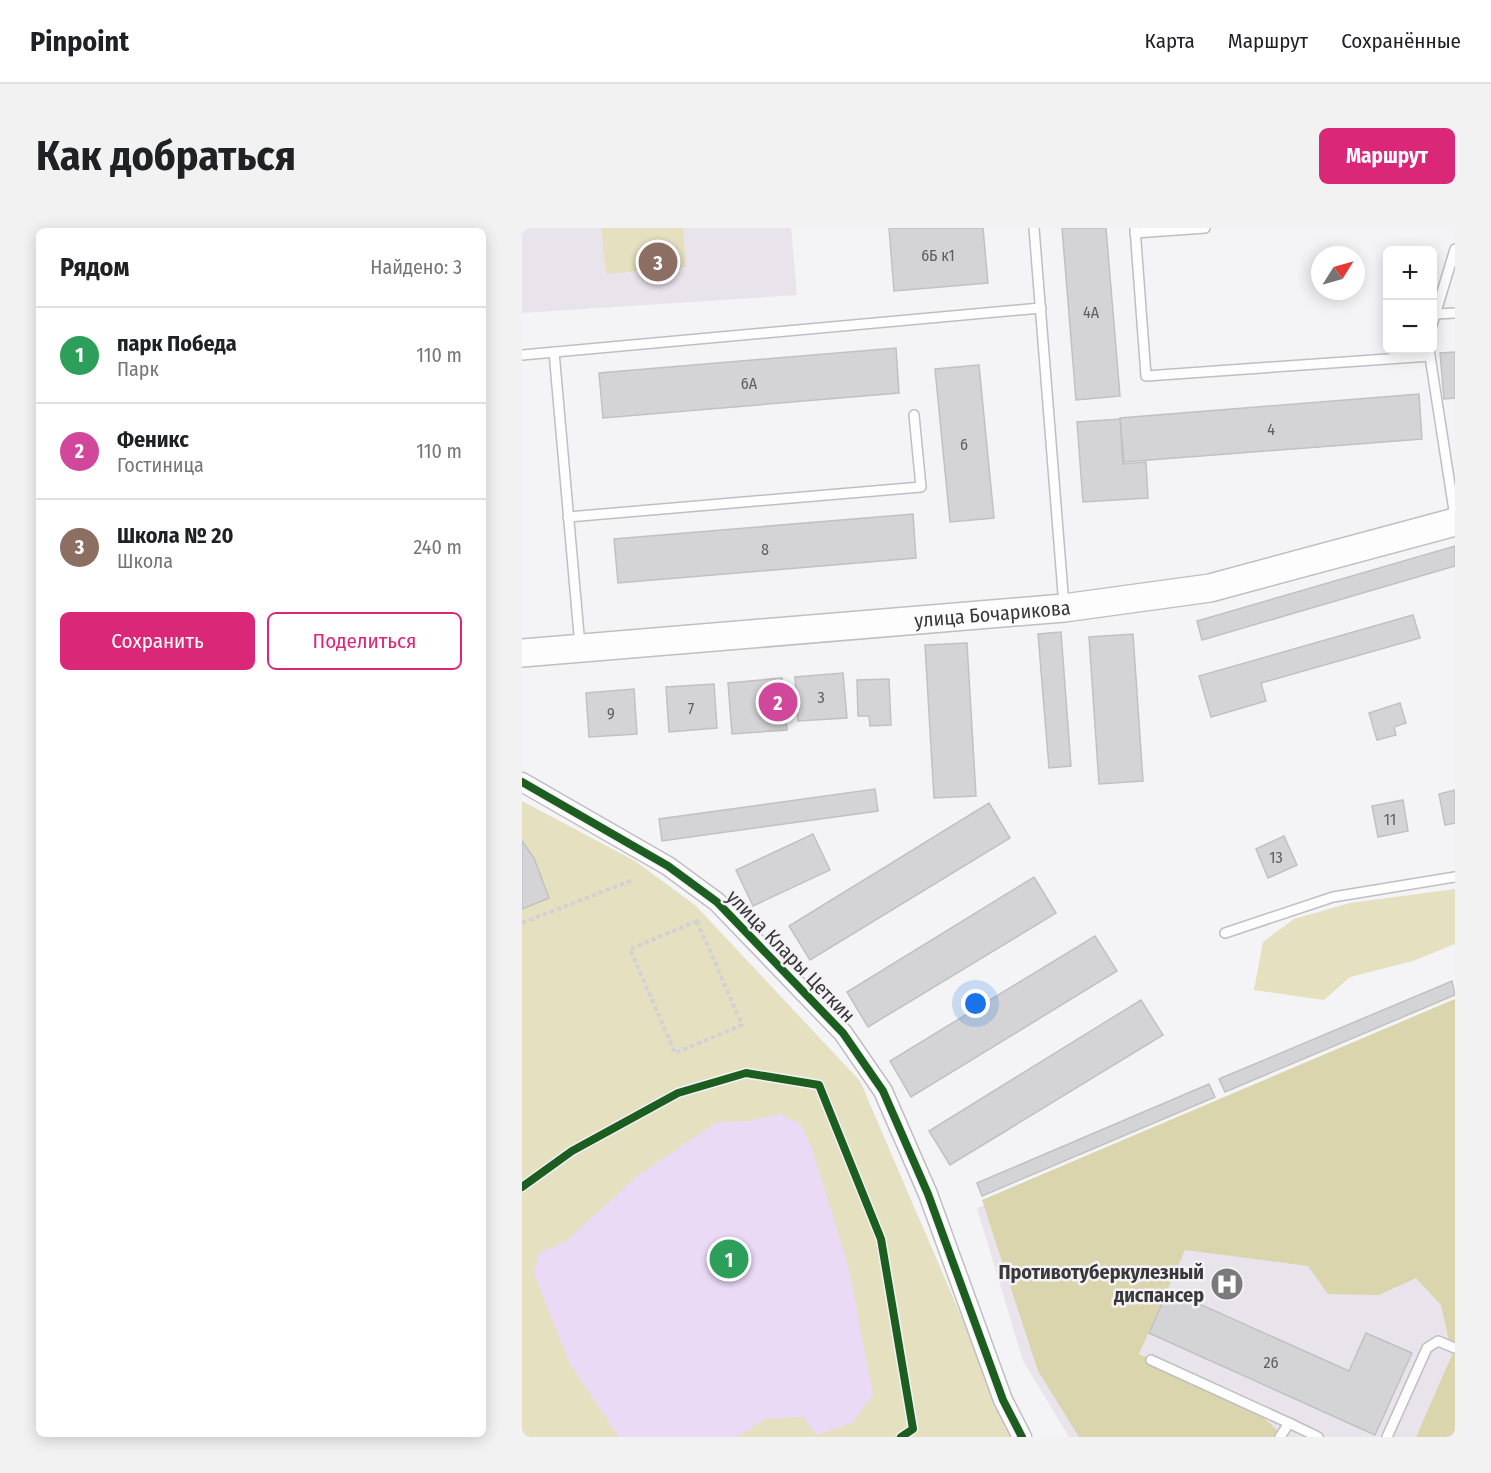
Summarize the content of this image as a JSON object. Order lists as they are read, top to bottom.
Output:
{
  "streets": {
    "main road": ["улица Бочарикова"],
    "street": ["улица Клары Цеткин"]
  },
  "places": {
    "hospital": ["Противотуберкулезный диспансер"]
  },
  "house_numbers": [
    "6Б к1",
    "4А",
    "6А",
    "4",
    "6",
    "8",
    "3",
    "7",
    "9",
    "11",
    "13",
    "26"
  ],
  "north": "top right",
  "page": {
    "header": "Pinpoint",
    "nav": ["Карта", "Маршрут", "Сохранённые"],
    "buttons": [
      "Маршрут",
      ["Сохранить", "Поделиться"]
    ],
    "title": "Как добраться",
    "heading": ["Рядом", "Найдено: 3"],
    "pins": ["3", "2", "1"],
    "map_buttons": ["+", "−"],
    "list": [
      {
        "mark": "1",
        "name": "парк Победa",
        "note": "Парк",
        "value": "110 m"
      },
      {
        "mark": "2",
        "name": "Феникс",
        "note": "Гостиница",
        "value": "110 m"
      },
      {
        "mark": "3",
        "name": "Школа № 20",
        "note": "Школа",
        "value": "240 m"
      }
    ]
  }
}
